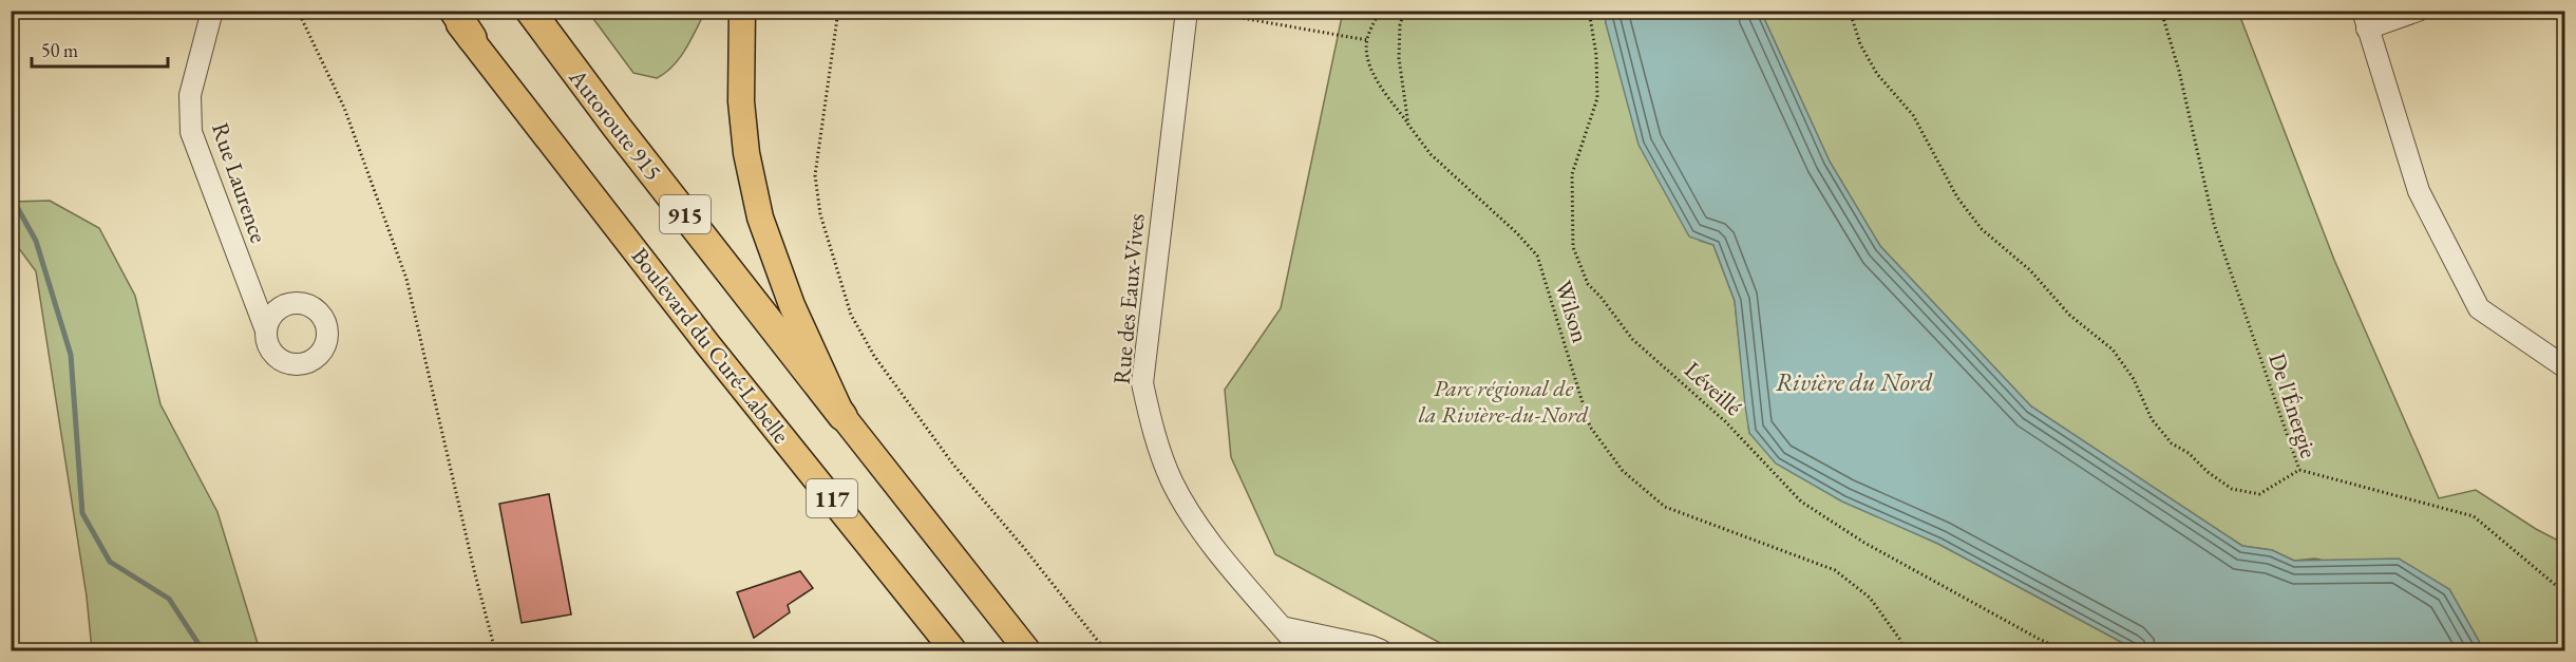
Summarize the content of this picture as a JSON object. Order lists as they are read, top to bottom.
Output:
{
  "streets": {
    "highway": ["Autoroute 915", "915"],
    "main road": ["Boulevard du Curé-Labelle", "117"],
    "street": ["Rue Laurence", "Rue des Eaux-Vives"],
    "path": ["Wilson", "Léveillé", "De l'Énergie"]
  },
  "crossings": [
    ["Autoroute 915", "117"]
  ],
  "water": ["Rivière du Nord"],
  "parks": ["Parc régional de la Rivière-du-Nord"],
  "scale_bar": "50 m"
}
